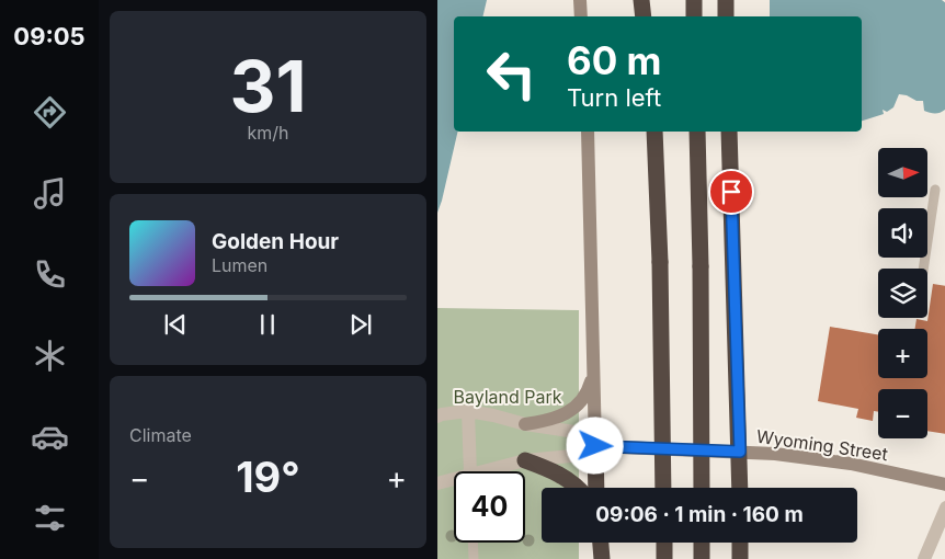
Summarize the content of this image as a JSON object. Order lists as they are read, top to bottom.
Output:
{
  "streets": {
    "main road": ["Wyoming Street"]
  },
  "parks": ["Bayland Park"],
  "north": "right",
  "page": {
    "tabs": "09:05",
    "tile": [
      ["31", "km/h"],
      "Climate"
    ],
    "turn": ["60 m", "Turn left"],
    "map_buttons": ["+", "−"],
    "song": ["Golden Hour", "Lumen"],
    "heat": ["−", "19°", "+"],
    "limit": "40",
    "trip": "09:06 · 1 min · 160 m"
  }
}
